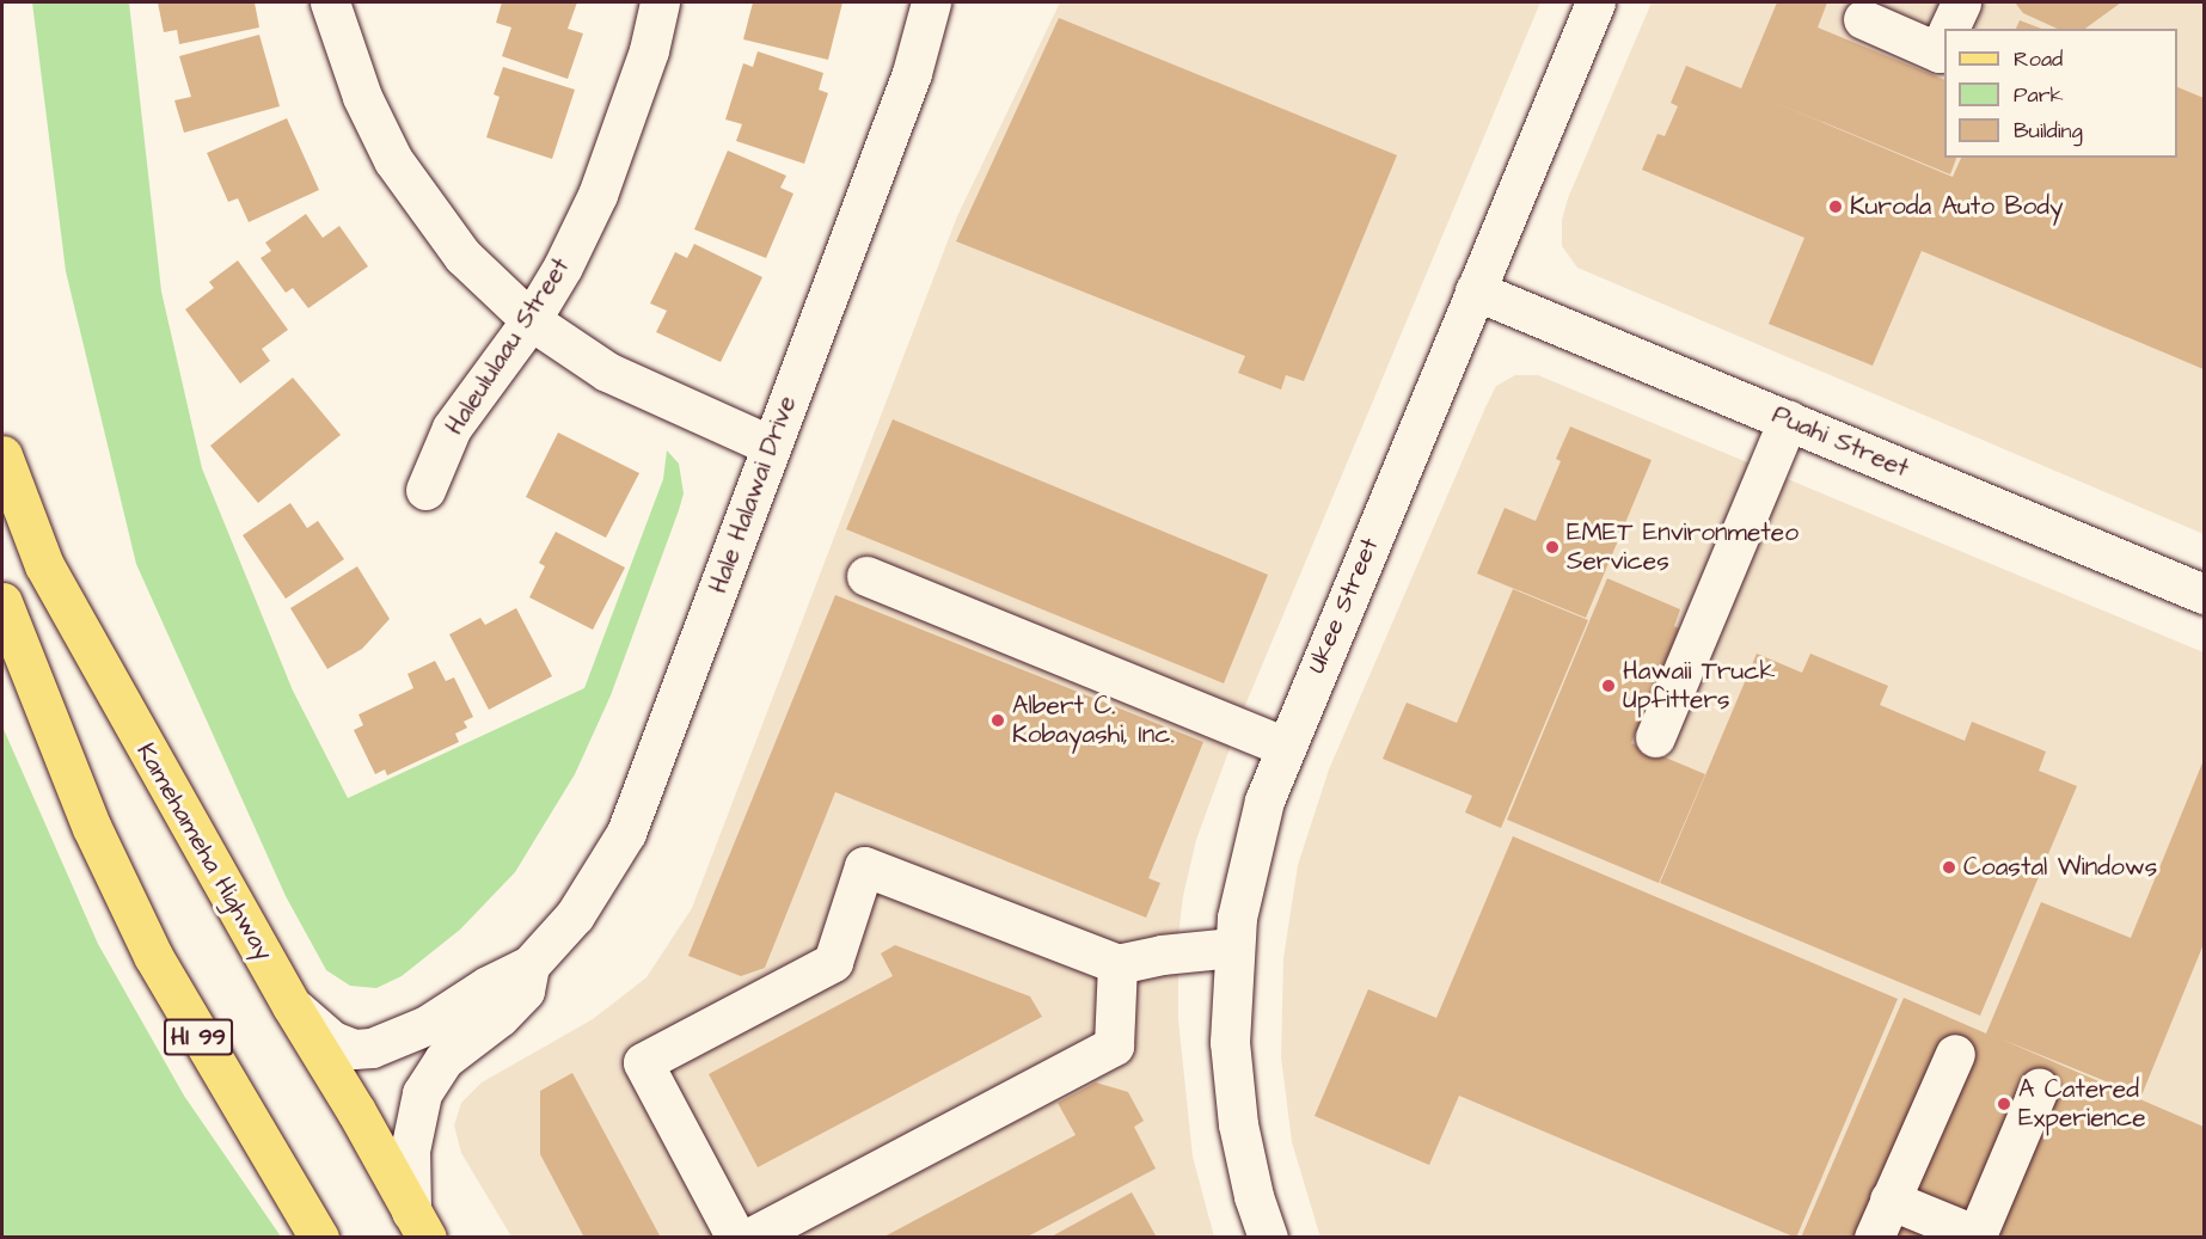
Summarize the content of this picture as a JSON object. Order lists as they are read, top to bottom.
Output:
{
  "streets": {
    "main road": ["Kamehameha Highway", "HI 99"],
    "street": [
      "Haleululaau Street",
      "Puahi Street",
      "Hale Halawai Drive",
      "Ukee Street"
    ]
  },
  "crossings": [
    ["Puahi Street", "Ukee Street"],
    ["Hale Halawai Drive", "Kamehameha Highway"]
  ],
  "places": [
    "Kuroda Auto Body",
    "EMET Environmeteo Services",
    "Hawaii Truck Upfitters",
    "Albert C. Kobayashi, Inc.",
    "Coastal Windows",
    "A Catered Experience"
  ],
  "legend": ["Road", "Park", "Building"]
}
